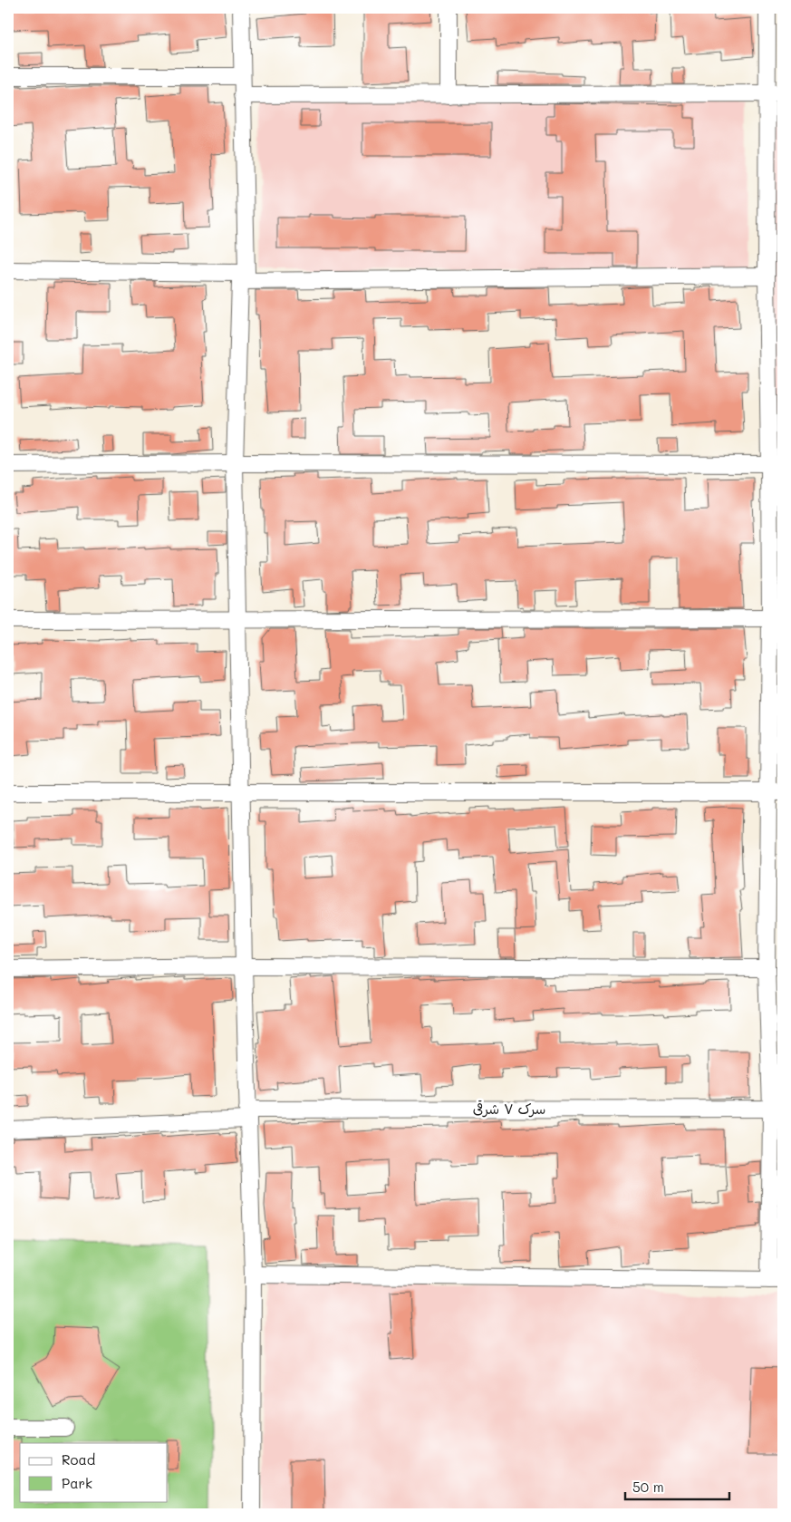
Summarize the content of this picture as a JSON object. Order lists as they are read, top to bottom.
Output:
{
  "streets": {
    "street": ["سرک ۷ شرقی"]
  },
  "legend": ["Road", "Park"],
  "scale_bar": "50 m"
}
